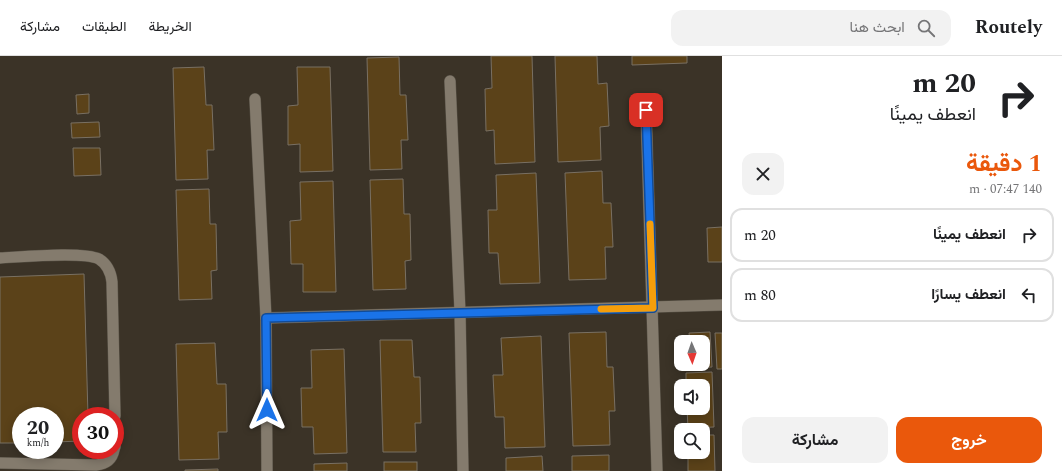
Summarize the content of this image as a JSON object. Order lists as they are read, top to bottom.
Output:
{
  "north": "bottom",
  "page": {
    "header": "Routely",
    "search": "ابحث هنا",
    "nav": ["الخريطة", "الطبقات", "مشاركة"],
    "turn": ["20 m", "انعطف يمينًا"],
    "heading": ["1 دقيقة", "140 m · 07:47"],
    "list": [
      {
        "name": "انعطف يمينًا",
        "value": "20 m"
      },
      {
        "name": "انعطف يسارًا",
        "value": "80 m"
      }
    ],
    "speed": "20 km/h",
    "limit": "30",
    "buttons": ["خروج", "مشاركة"]
  }
}
